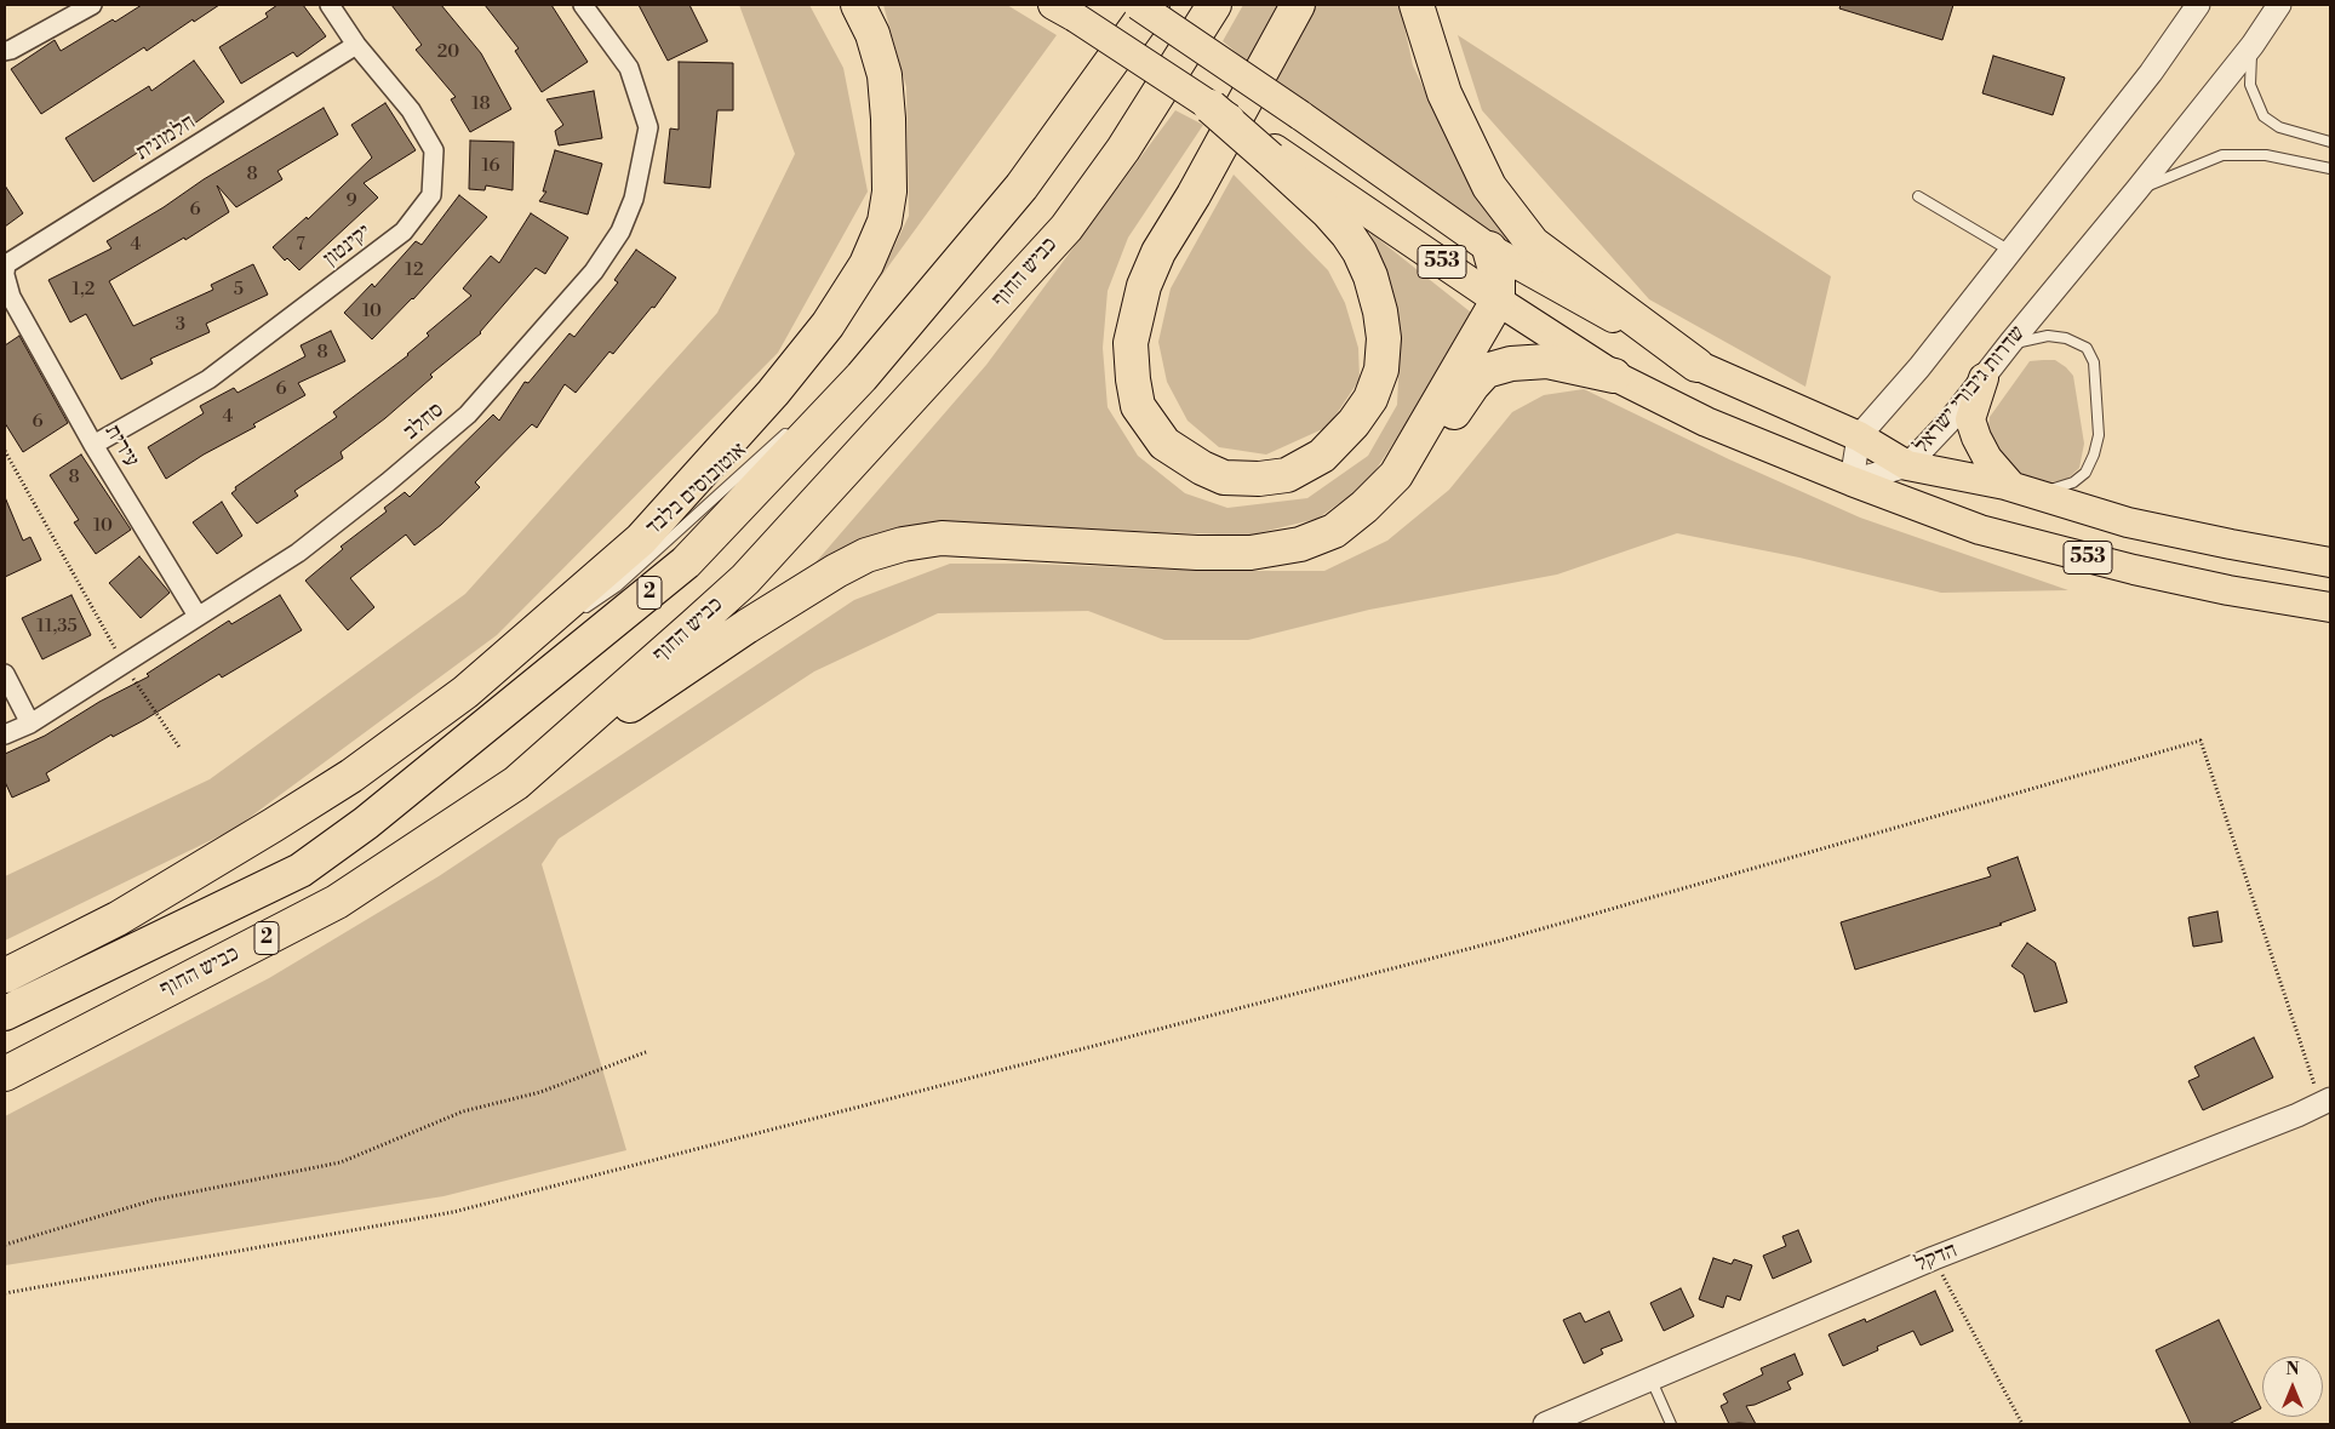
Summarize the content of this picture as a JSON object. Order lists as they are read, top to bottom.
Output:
{
  "streets": {
    "highway": ["כביש החוף", "2"],
    "main road": ["553"],
    "street": [
      "חלמונית",
      "יקינטון",
      "שדרות גיבורי ישראל",
      "סחלב",
      "עירית",
      "הדקל"
    ],
    "lane": ["אוטובוסים בלבד"]
  },
  "crossings": [
    ["חלמונית", "יקינטון"],
    ["חלמונית", "עירית"],
    ["יקינטון", "עירית"],
    ["553", "שדרות גיבורי ישראל"],
    ["סחלב", "עירית"]
  ],
  "house_numbers": [
    "20",
    "18",
    "16",
    "8",
    "9",
    "6",
    "4",
    "7",
    "12",
    "1,2",
    "5",
    "10",
    "3",
    "8",
    "6",
    "4",
    "6",
    "8",
    "10",
    "11,35"
  ],
  "north": "top"
}
